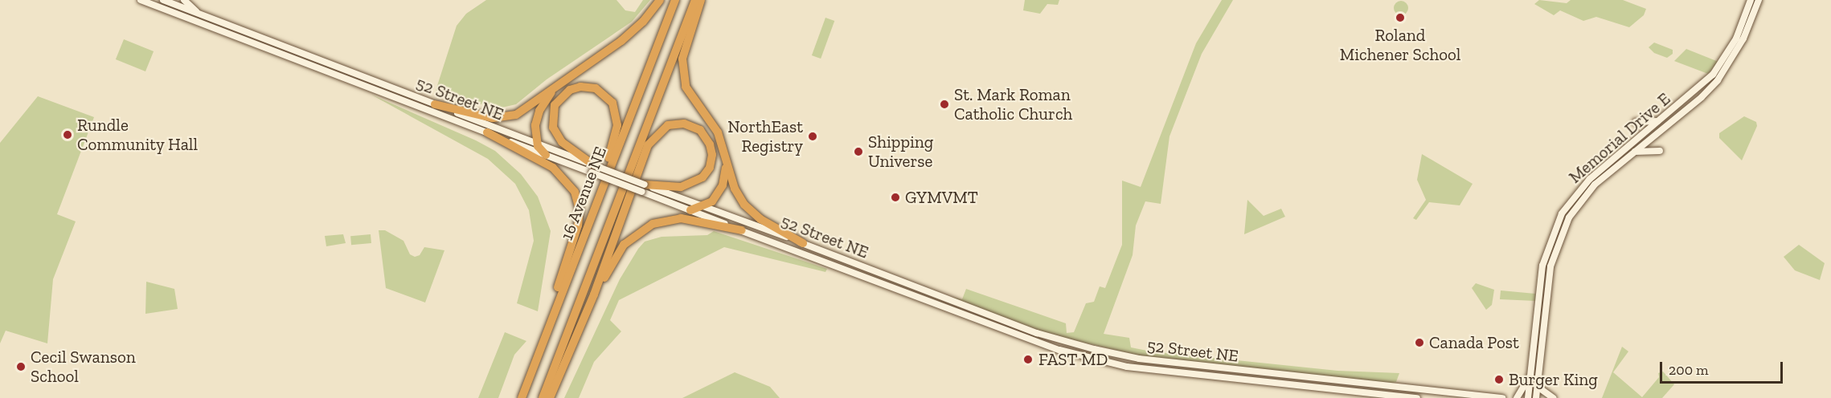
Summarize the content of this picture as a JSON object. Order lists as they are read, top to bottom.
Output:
{
  "streets": {
    "highway": ["16 Avenue NE"],
    "main road": ["52 Street NE", "Memorial Drive E"]
  },
  "places": [
    "Roland Michener School",
    "St. Mark Roman Catholic Church",
    "Rundle Community Hall",
    "NorthEast Registry",
    "Shipping Universe",
    "GYMVMT",
    "Canada Post",
    "FAST MD",
    "Cecil Swanson School",
    "Burger King"
  ],
  "scale_bar": "200 m"
}
